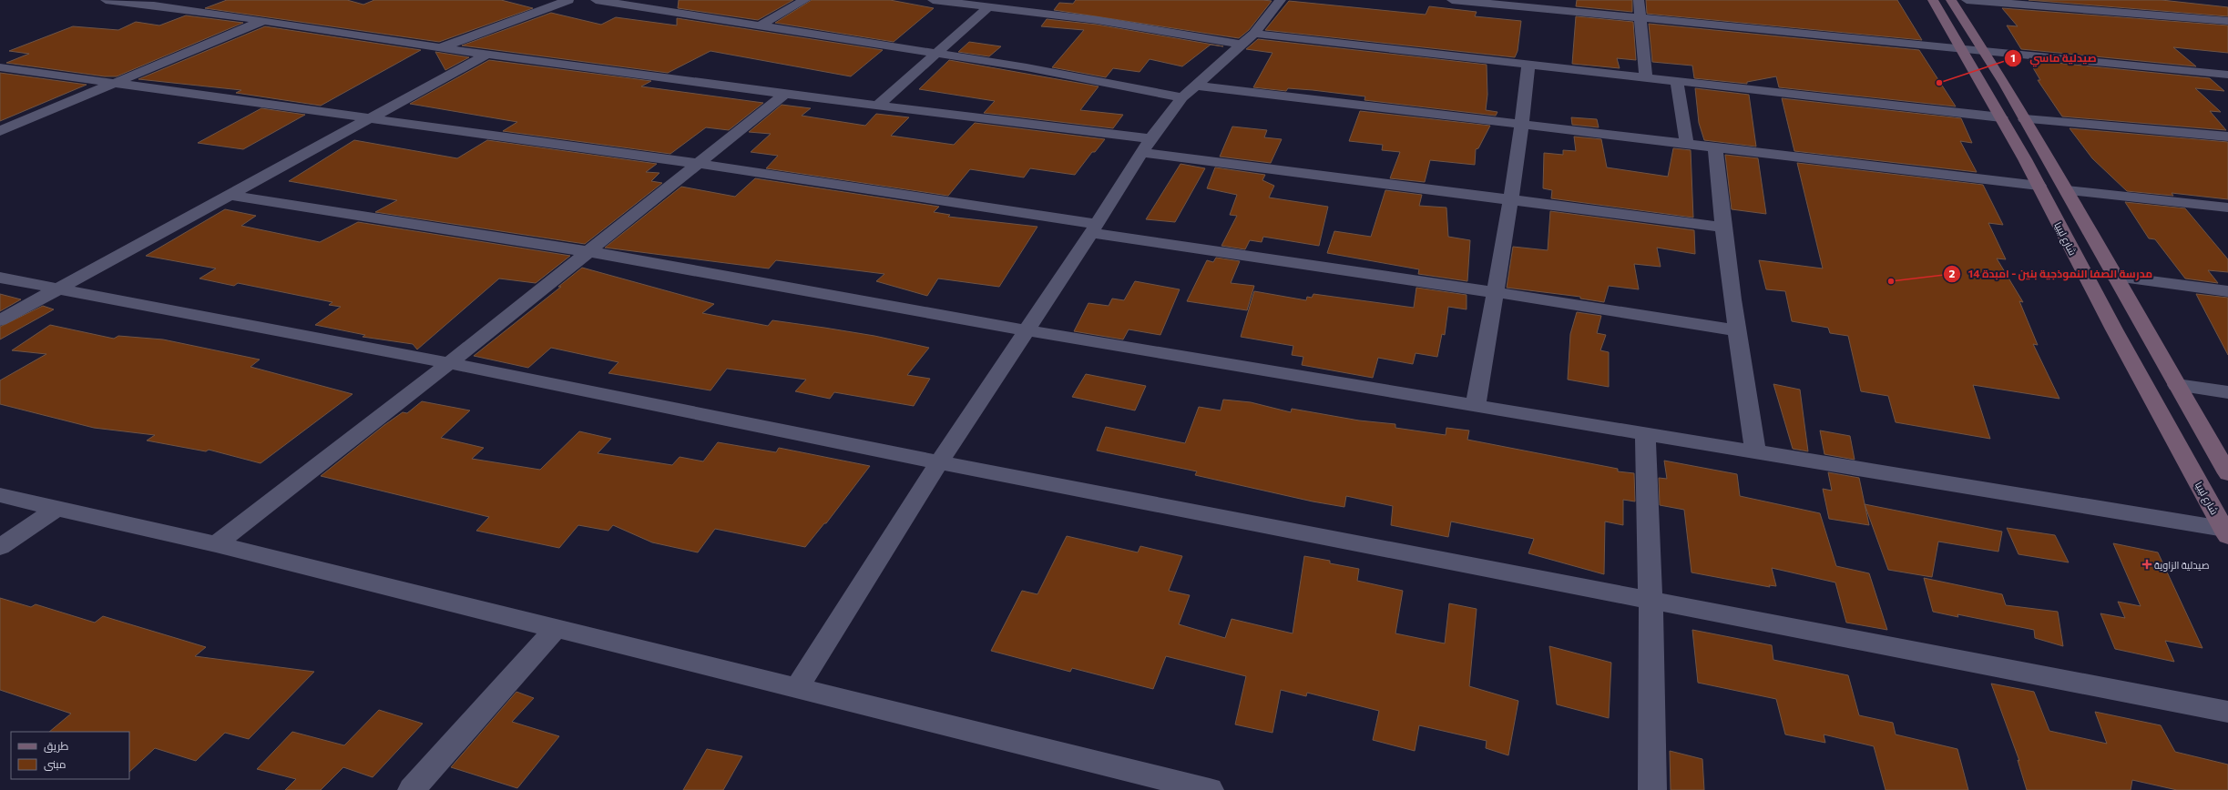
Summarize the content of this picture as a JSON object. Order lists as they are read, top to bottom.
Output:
{
  "streets": {
    "main road": ["شارع ليبيا"]
  },
  "places": {
    "other": ["صيدلية ماسي", "مدرسة الصفا النموذجية بنين - امبدة 14"],
    "health": ["صيدلية الزاوية"]
  },
  "legend": ["طريق", "مبنى"]
}
